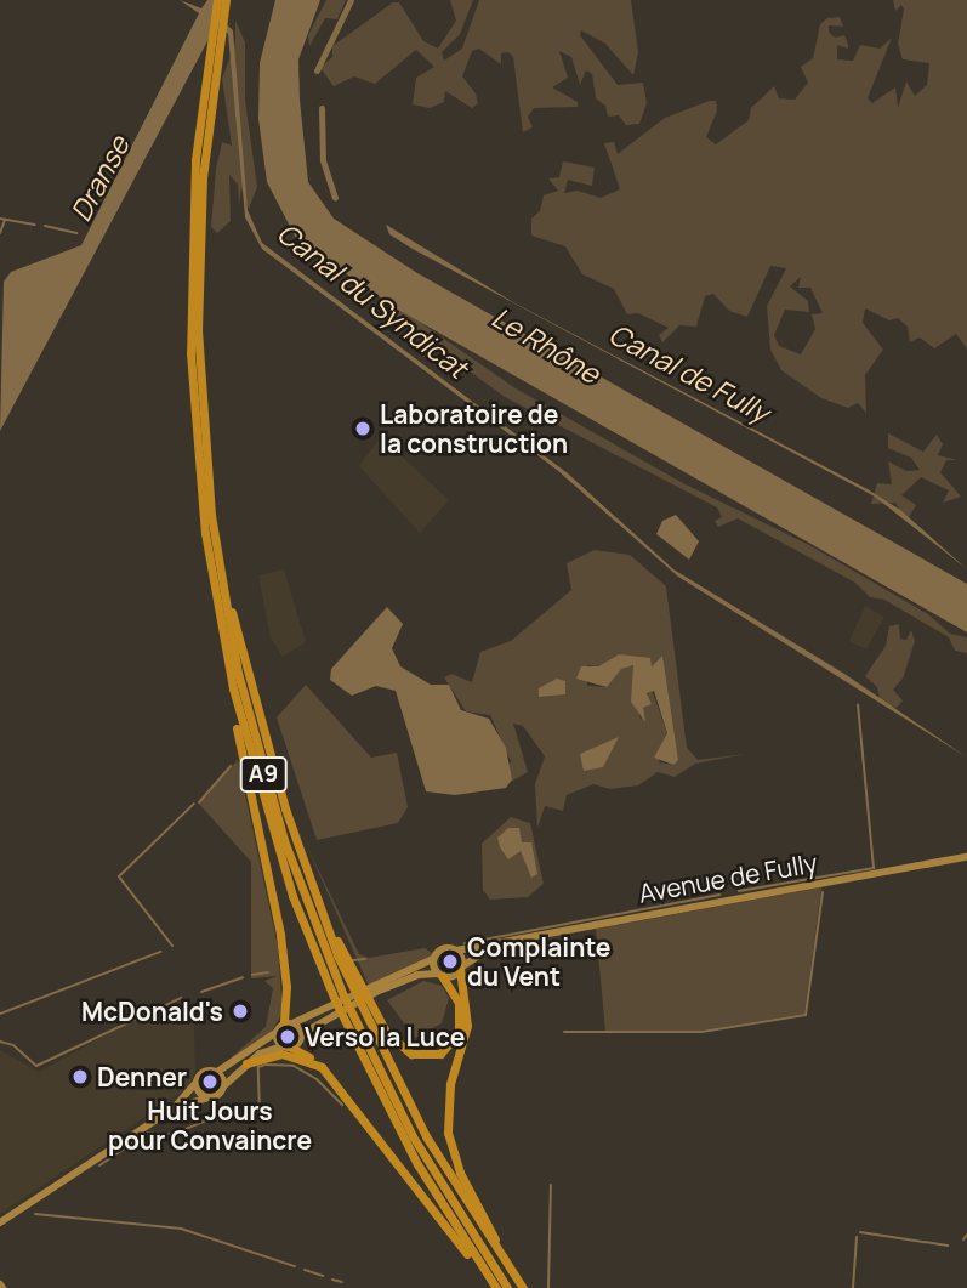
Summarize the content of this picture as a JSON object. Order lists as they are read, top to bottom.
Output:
{
  "streets": {
    "highway": ["A9"],
    "main road": ["Avenue de Fully"]
  },
  "water": [
    "Dranse",
    "Canal du Syndicat",
    "Le Rhône",
    "Canal de Fully"
  ],
  "places": [
    "Laboratoire de la construction",
    "Complainte du Vent",
    "McDonald's",
    "Verso la Luce",
    "Denner",
    "Huit Jours pour Convaincre"
  ]
}
